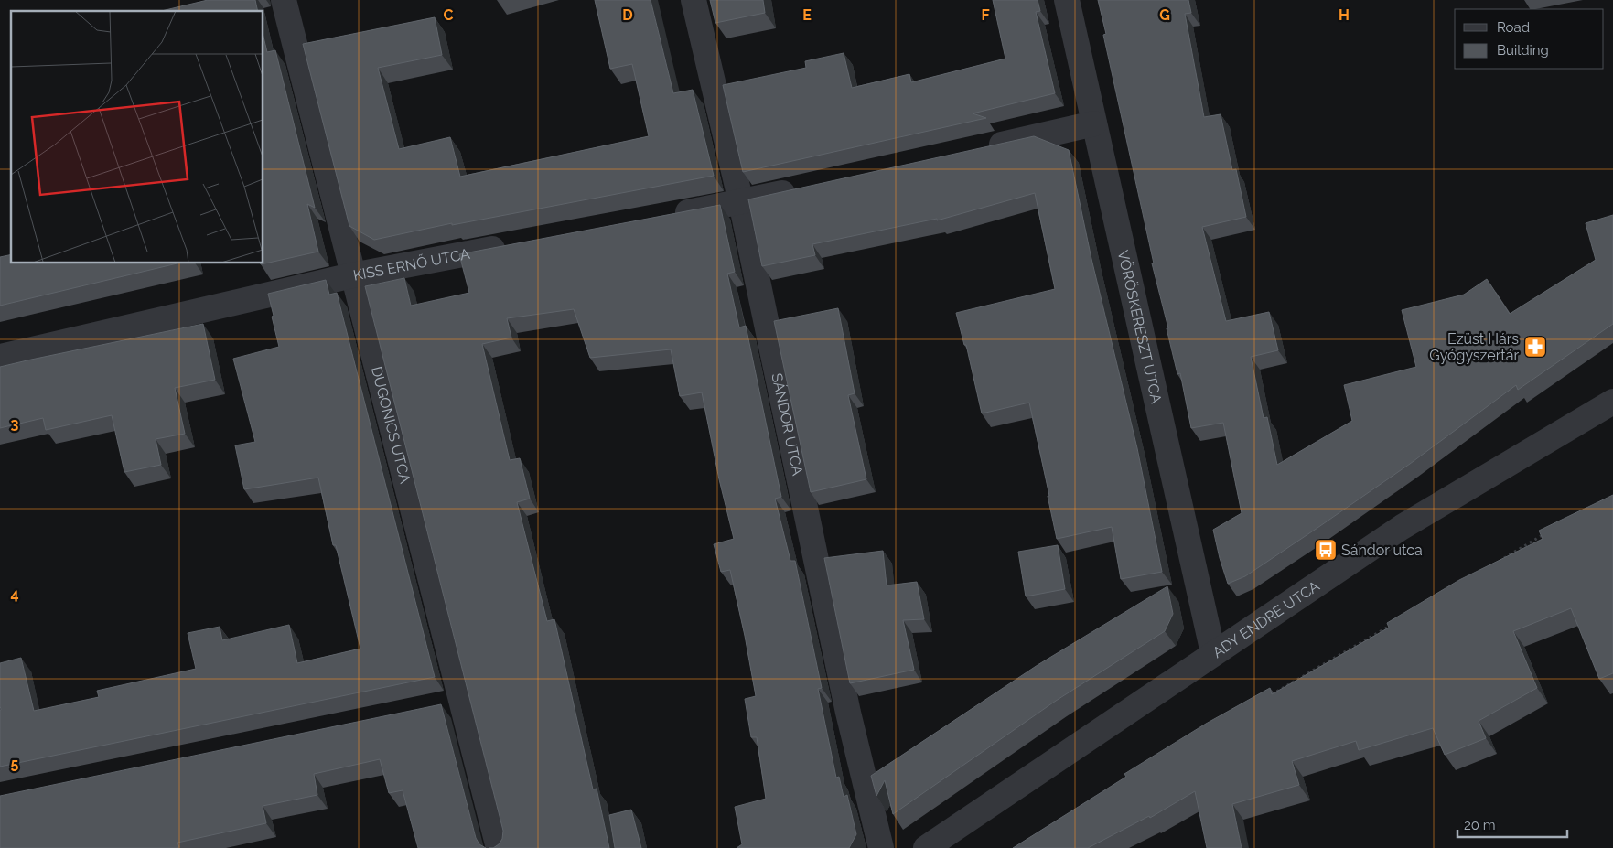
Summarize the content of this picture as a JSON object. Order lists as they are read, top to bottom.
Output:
{
  "streets": {
    "street": [
      "KISS ERNŐ UTCA",
      "VÖRÖSKERESZT UTCA",
      "SÁNDOR UTCA",
      "DUGONICS UTCA",
      "ADY ENDRE UTCA"
    ]
  },
  "crossings": [
    ["KISS ERNŐ UTCA", "DUGONICS UTCA"],
    ["VÖRÖSKERESZT UTCA", "ADY ENDRE UTCA"]
  ],
  "places": {
    "pharmacy": ["Ezüst Hárs Gyógyszertár"],
    "bus stop": ["Sándor utca"]
  },
  "legend": ["Road", "Building"],
  "scale_bar": "20 m",
  "grid": {
    "columns": [
      "C",
      "D",
      "E",
      "F",
      "G",
      "H"
    ],
    "rows": ["3", "4", "5"]
  }
}
